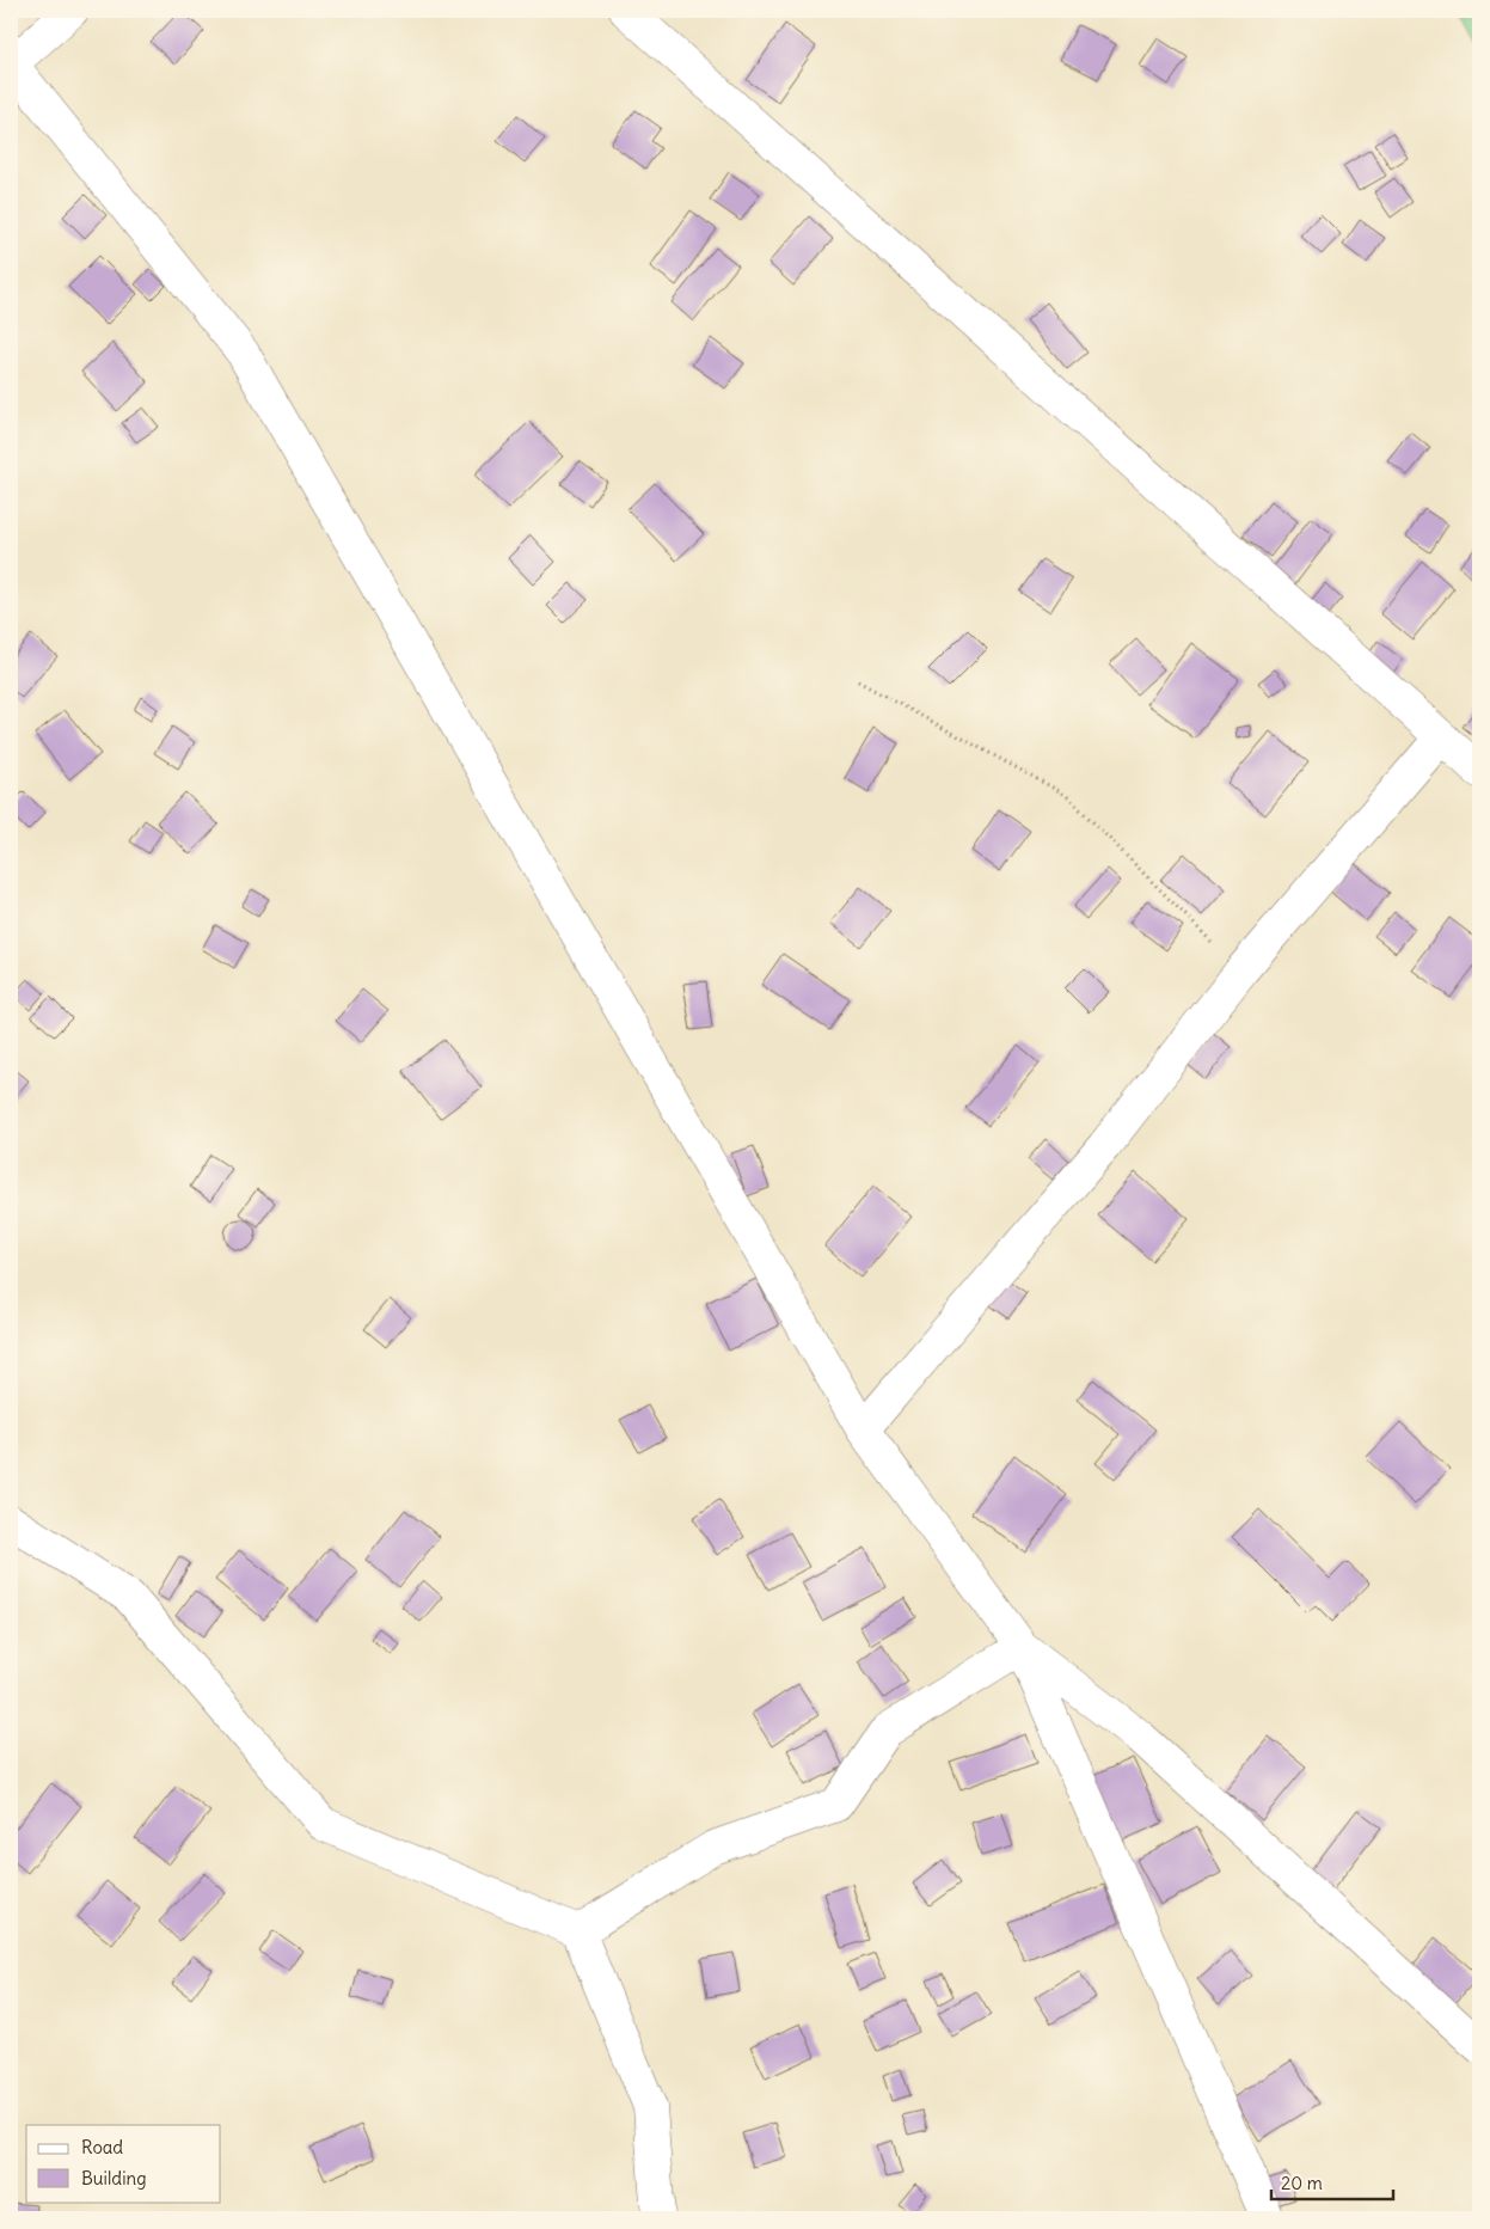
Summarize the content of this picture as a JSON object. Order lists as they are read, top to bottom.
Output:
{
  "legend": ["Road", "Building"],
  "scale_bar": "20 m"
}
